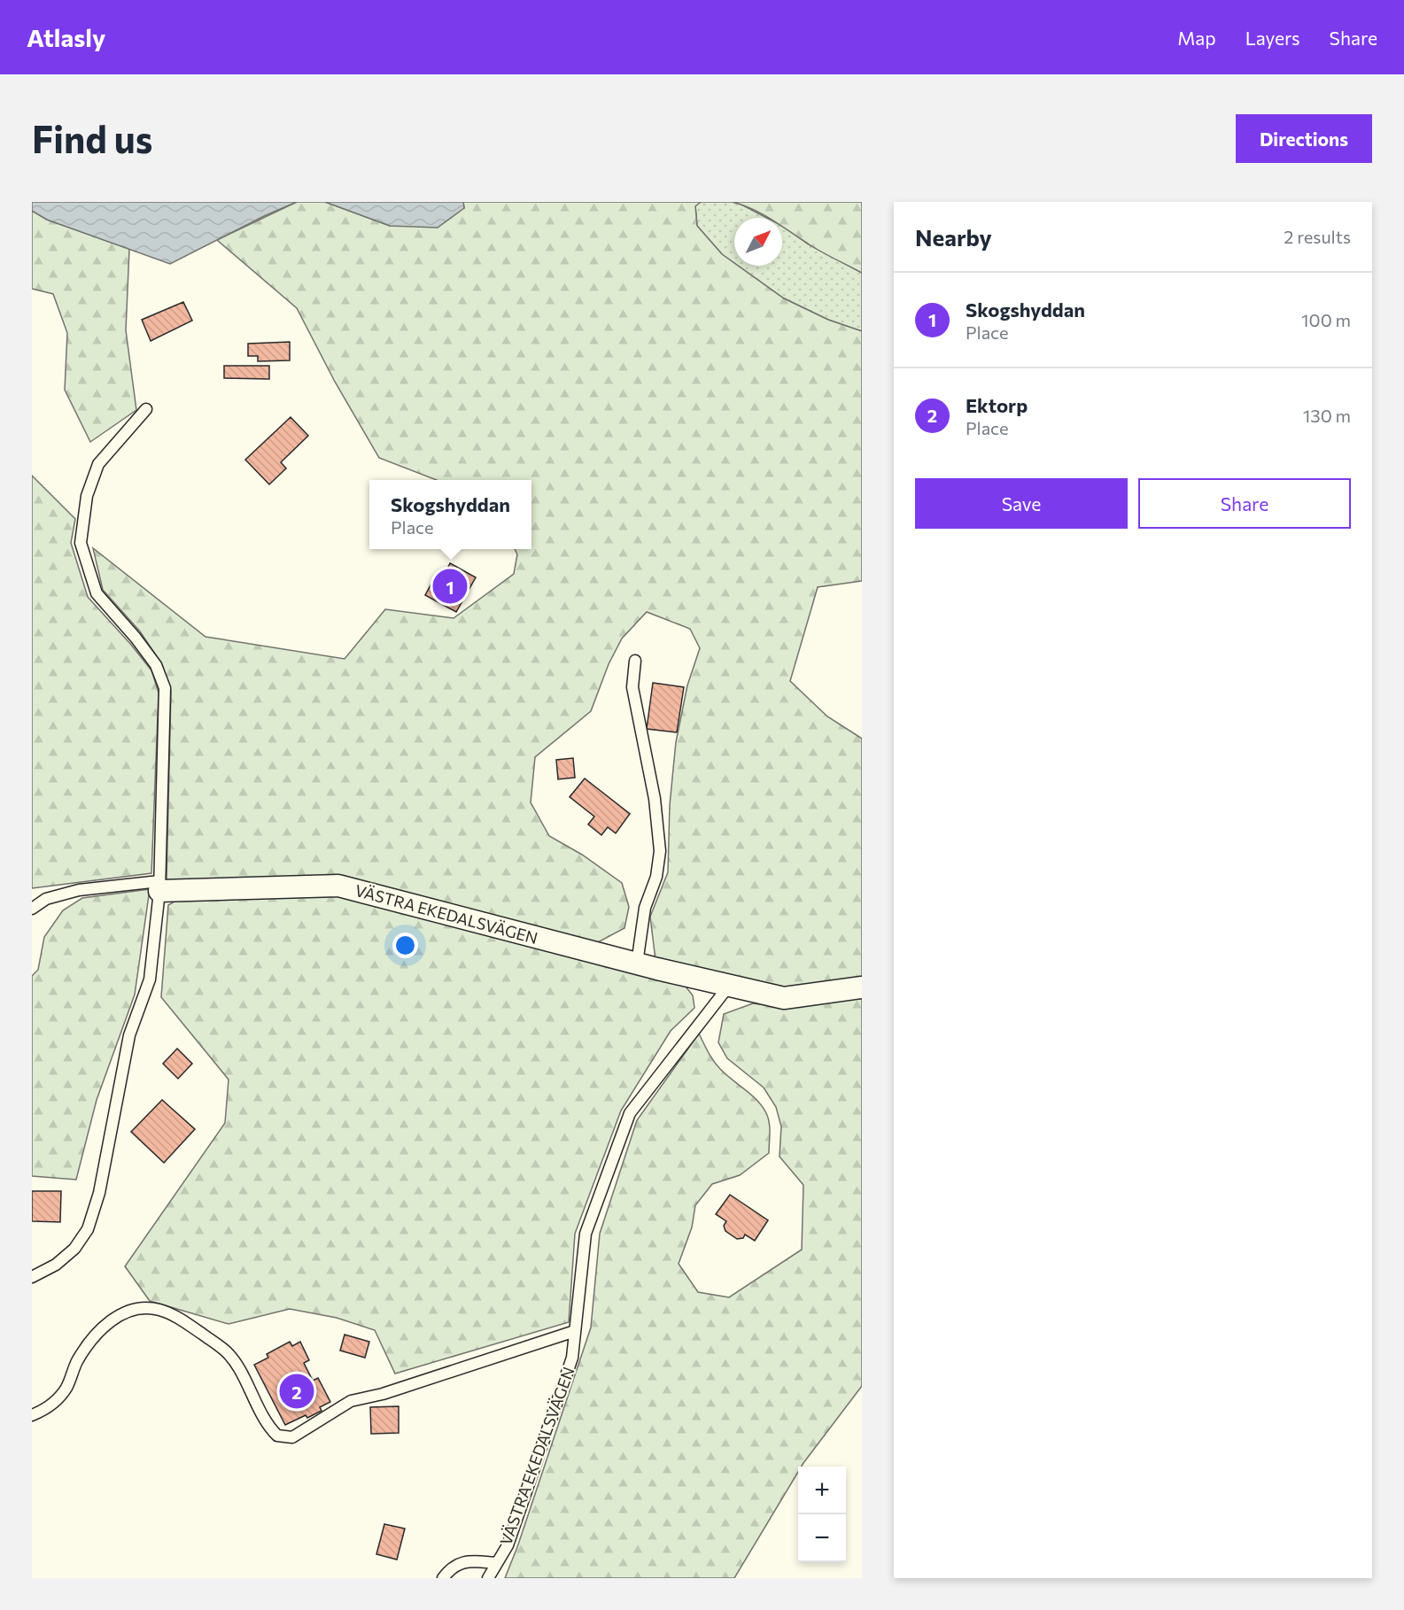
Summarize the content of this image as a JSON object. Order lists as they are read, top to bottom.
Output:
{
  "streets": {
    "street": ["VÄSTRA EKEDALSVÄGEN"]
  },
  "north": "top right",
  "page": {
    "header": "Atlasly",
    "nav": ["Map", "Layers", "Share"],
    "buttons": [
      "Directions",
      ["Save", "Share"]
    ],
    "title": "Find us",
    "heading": ["Nearby", "2 results"],
    "list": [
      {
        "mark": "1",
        "name": "Skogshyddan",
        "note": "Place",
        "value": "100 m"
      },
      {
        "mark": "2",
        "name": "Ektorp",
        "note": "Place",
        "value": "130 m"
      }
    ],
    "popup": ["Skogshyddan", "Place"],
    "pins": ["1", "2"],
    "map_buttons": ["+", "−"]
  }
}
